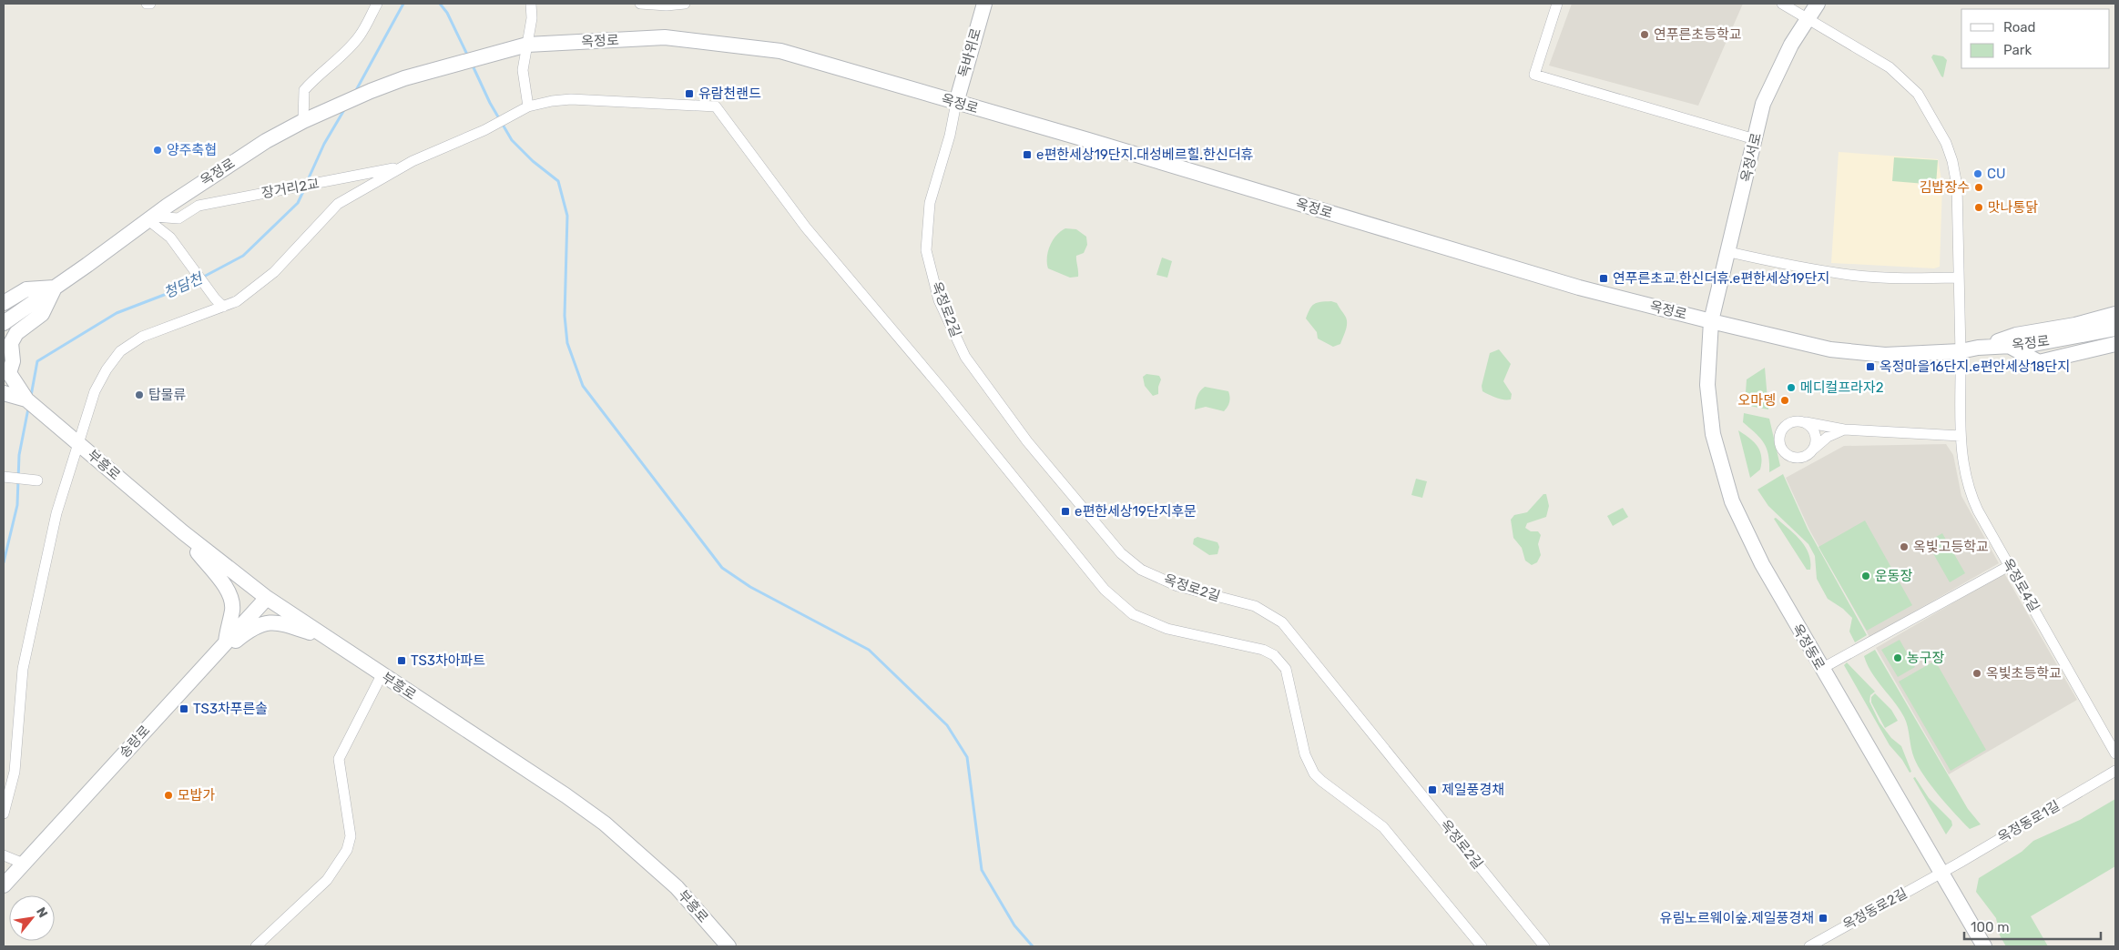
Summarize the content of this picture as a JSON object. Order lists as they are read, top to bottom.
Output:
{
  "streets": {
    "main road": [
      "옥정로",
      "독바위로",
      "옥정서로",
      "부흥로",
      "옥정동로",
      "송랑로"
    ],
    "street": [
      "장거리2교",
      "옥정로2길",
      "옥정로4길",
      "옥정동로1길",
      "옥정동로2길"
    ]
  },
  "crossings": [
    ["옥정로", "독바위로"],
    ["옥정로", "옥정서로"],
    ["옥정로", "장거리2교"],
    ["옥정로", "옥정로2길"],
    ["옥정로", "옥정로4길"],
    ["옥정로", "옥정동로"],
    ["독바위로", "옥정로2길"],
    ["옥정서로", "옥정로4길"],
    ["옥정서로", "옥정동로"],
    ["부흥로", "송랑로"],
    ["옥정동로", "옥정동로1길"],
    ["옥정동로", "옥정동로2길"],
    ["옥정동로1길", "옥정동로2길"]
  ],
  "water": ["청담천"],
  "places": {
    "other": [
      "연푸른초등학교",
      "양주축협",
      "CU",
      "김밥장수",
      "맛나통닭",
      "메디컬프라자2",
      "탑물류",
      "오마뎅",
      "옥빛고등학교",
      "운동장",
      "농구장",
      "옥빛초등학교",
      "모밥가"
    ],
    "transit": [
      "유람천랜드",
      "e편한세상19단지.대성베르힐.한신더휴",
      "연푸른초교.한신더휴.e편한세상19단지",
      "옥정마을16단지.e편안세상18단지",
      "e편한세상19단지후문",
      "TS3차아파트",
      "TS3차푸른솔",
      "제일풍경채",
      "유림노르웨이숲.제일풍경채"
    ]
  },
  "legend": ["Road", "Park"],
  "scale_bar": "100 m",
  "north": "top right"
}
